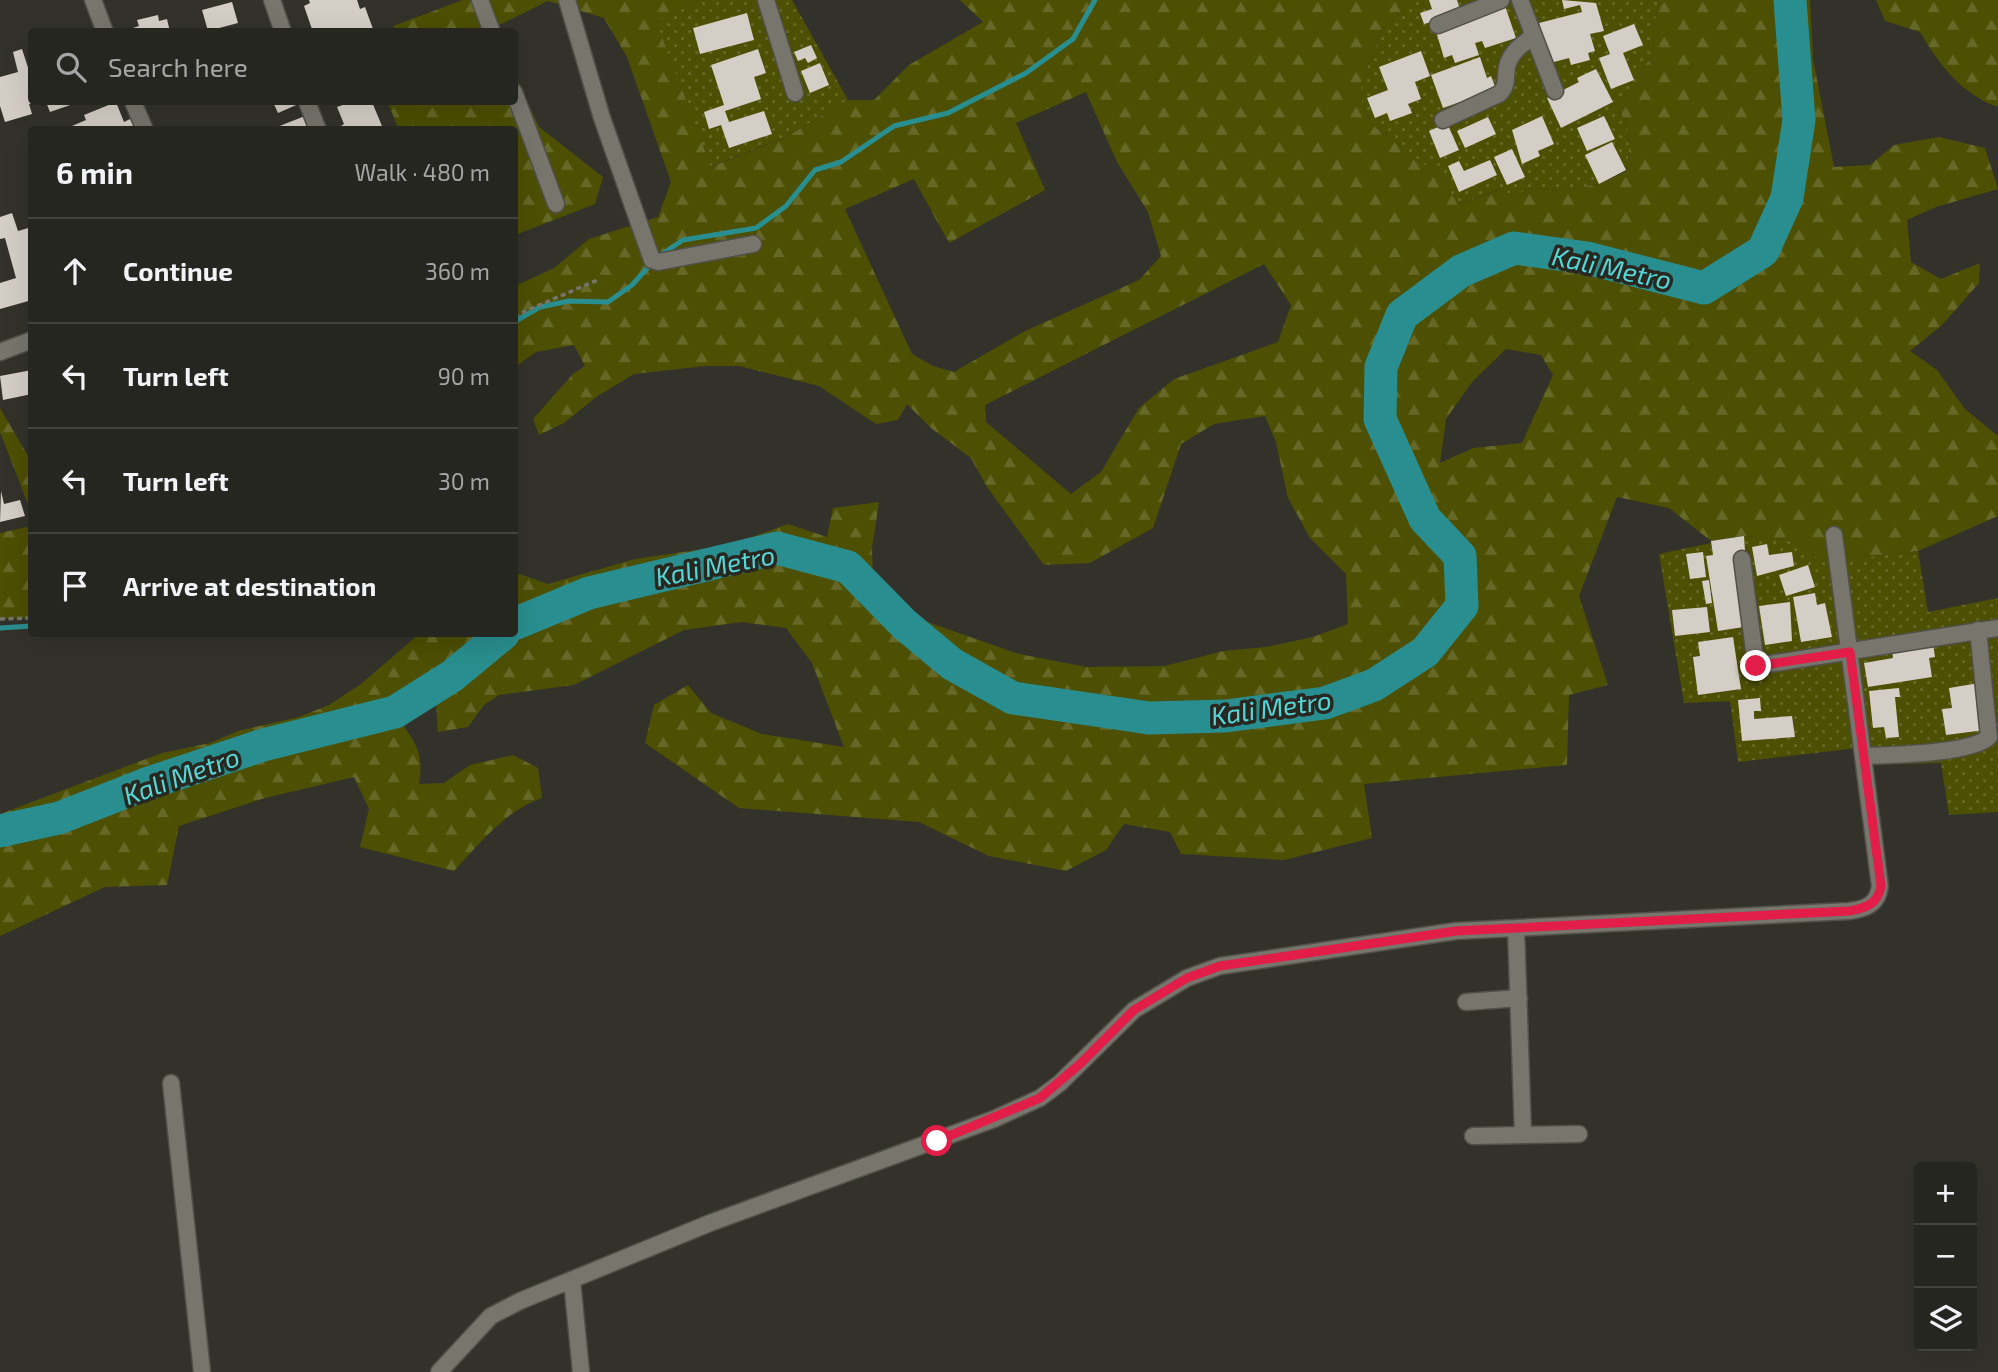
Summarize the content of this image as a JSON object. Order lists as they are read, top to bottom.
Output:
{
  "water": ["Kali Metro"],
  "page": {
    "search": "Search here",
    "heading": ["6 min", "Walk · 480 m"],
    "list": [
      ["Continue", "360 m"],
      ["Turn left", "90 m"],
      ["Turn left", "30 m"],
      "Arrive at destination"
    ],
    "map_buttons": ["+", "−"]
  }
}
